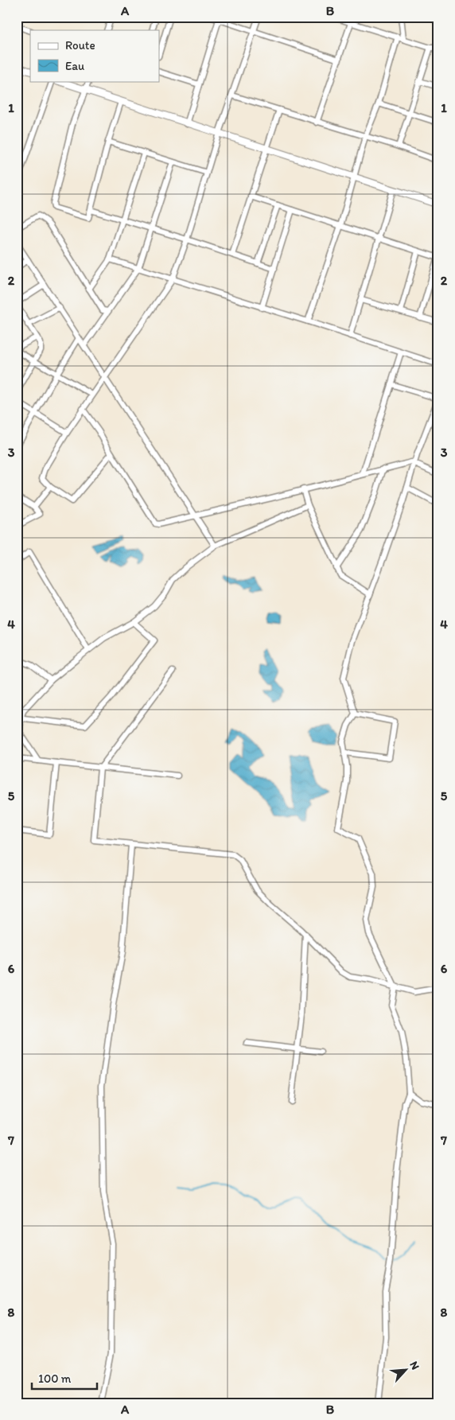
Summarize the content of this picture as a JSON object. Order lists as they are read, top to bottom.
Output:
{
  "legend": ["Route", "Eau"],
  "scale_bar": "100 m",
  "north": "top right",
  "grid": {
    "columns": ["A", "B"],
    "rows": [
      "1",
      "2",
      "3",
      "4",
      "5",
      "6",
      "7",
      "8"
    ]
  }
}
